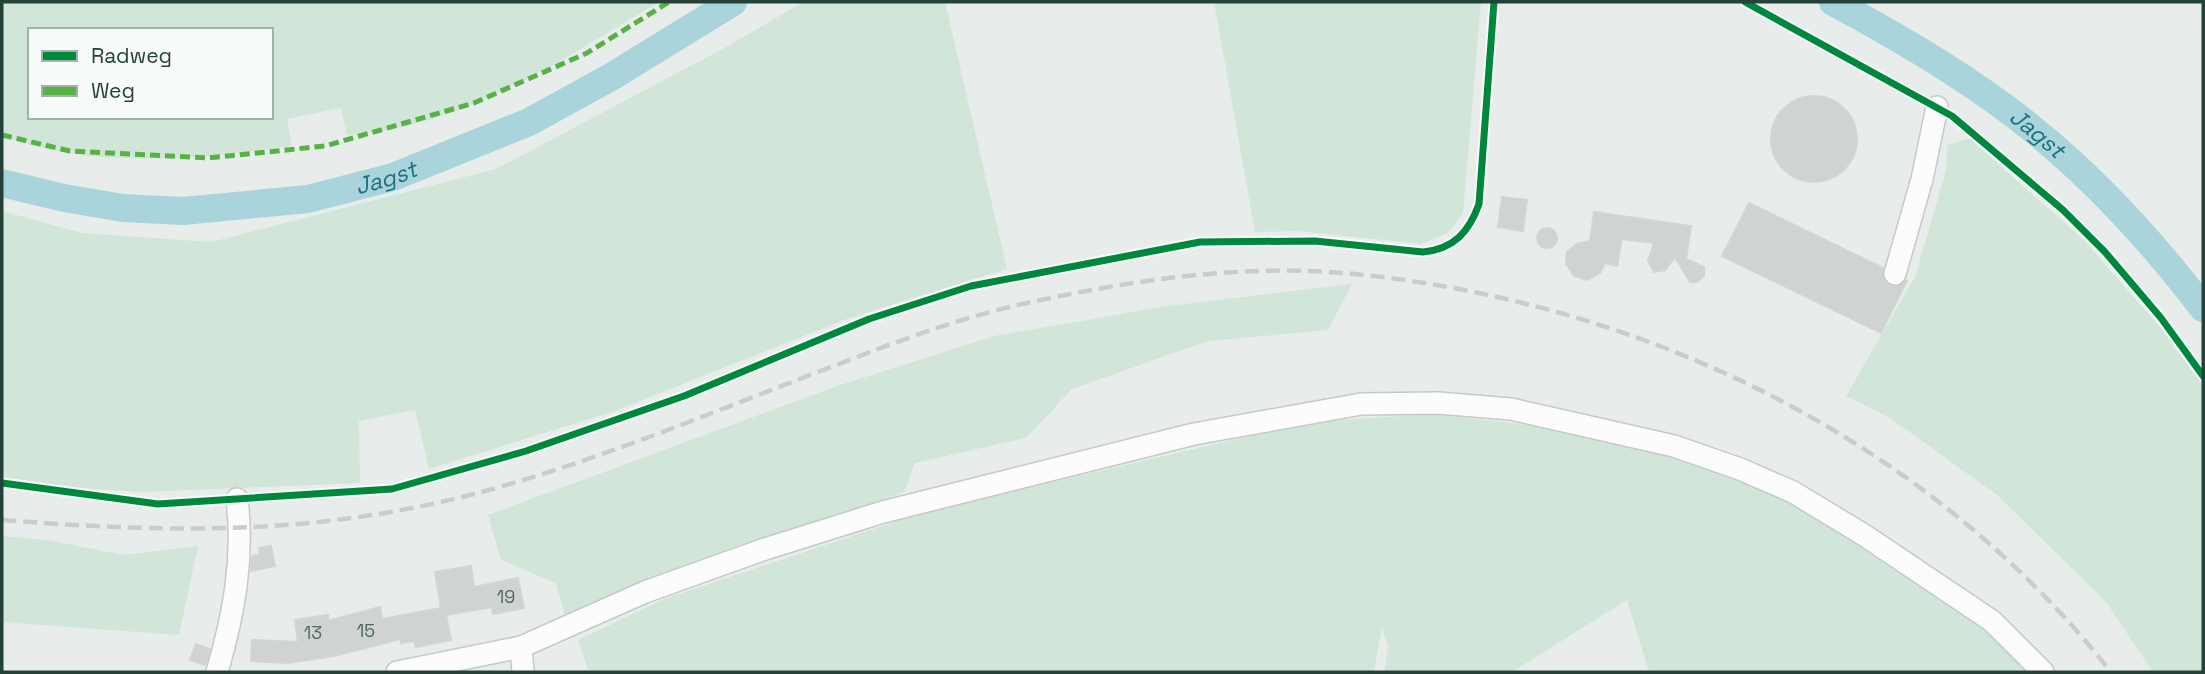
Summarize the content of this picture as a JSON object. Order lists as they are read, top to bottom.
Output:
{
  "water": ["Jagst"],
  "house_numbers": ["19", "15", "13"],
  "legend": ["Radweg", "Weg"]
}
